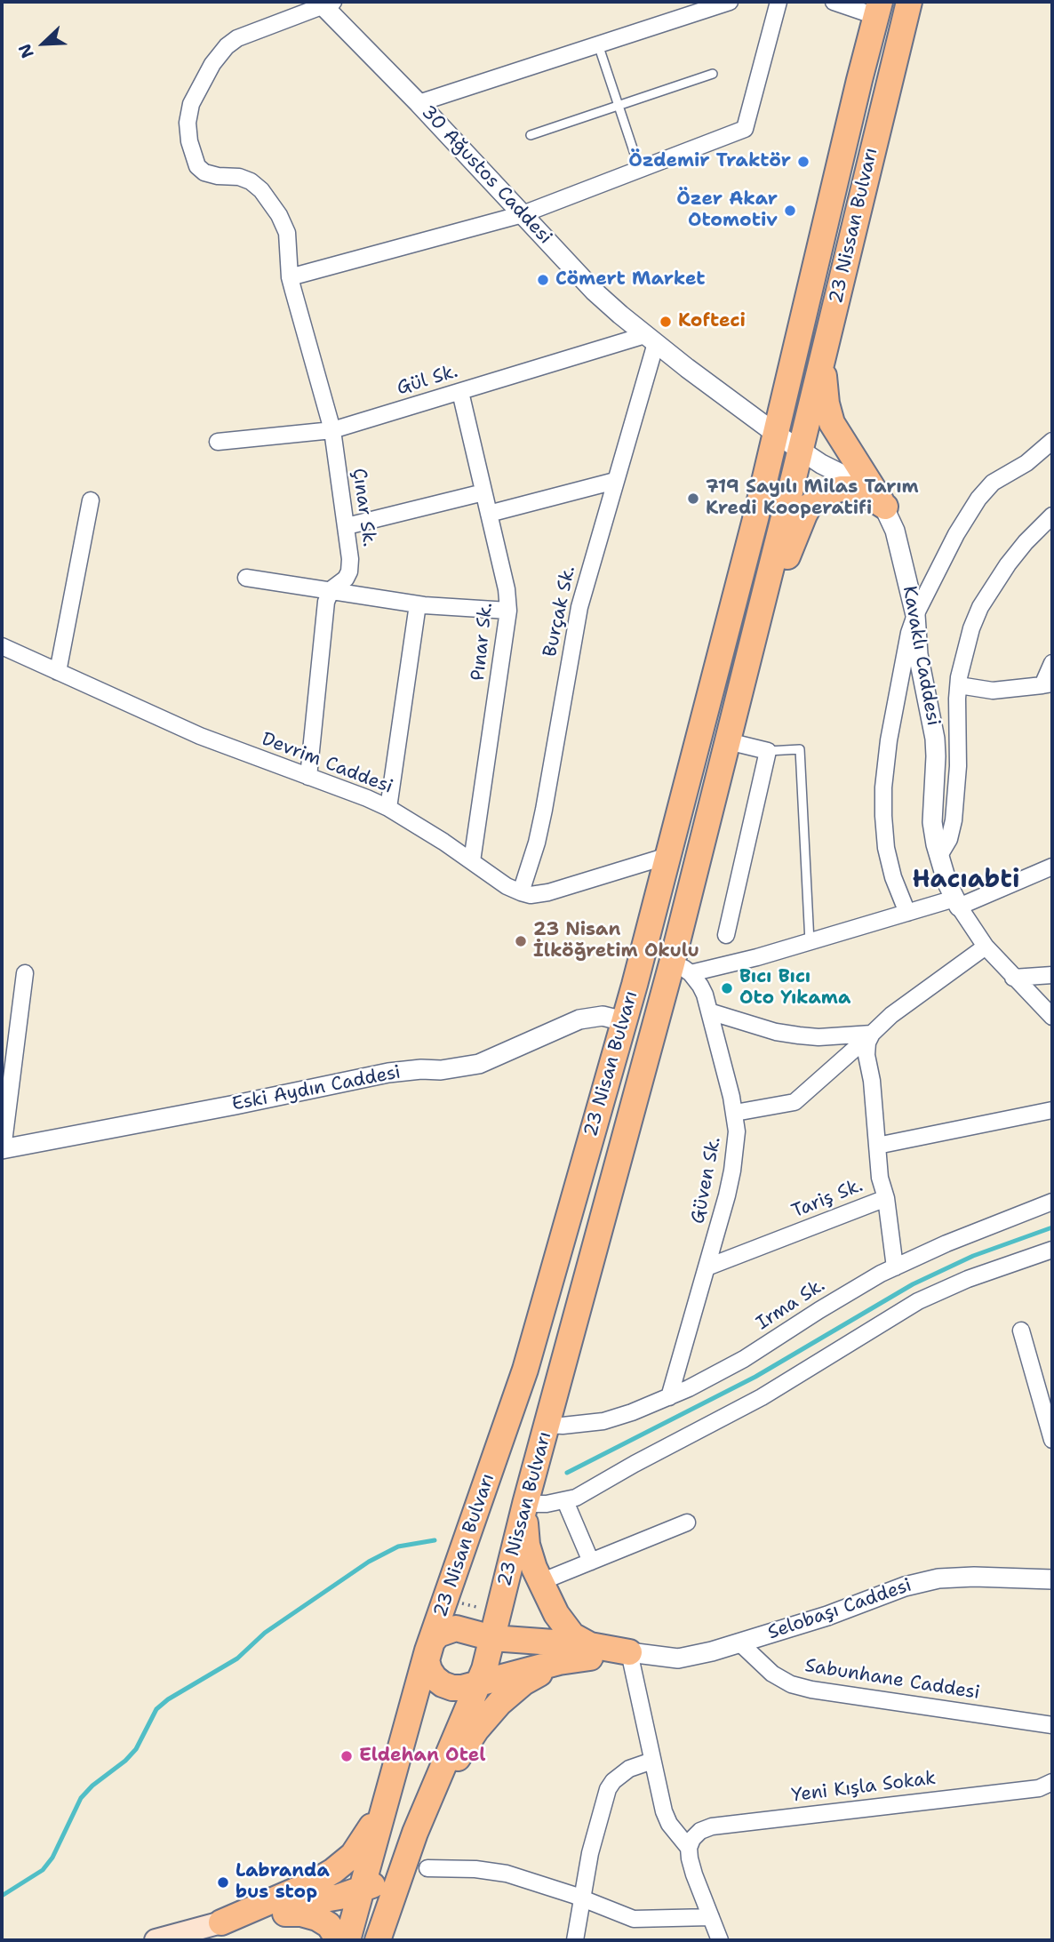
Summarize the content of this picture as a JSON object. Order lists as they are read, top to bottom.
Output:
{
  "streets": {
    "highway": ["23 Nissan Bulvarı", "23 Nisan Bulvarı"],
    "street": [
      "30 Ağustos Caddesi",
      "Gül Sk.",
      "Çınar Sk.",
      "Burçak Sk.",
      "Pınar Sk.",
      "Kavaklı Caddesi",
      "Devrim Caddesi",
      "Eski Aydın Caddesi",
      "Güven Sk.",
      "Tariş Sk.",
      "Irma Sk.",
      "Selobaşı Caddesi",
      "Sabunhane Caddesi",
      "Yeni Kışla Sokak"
    ]
  },
  "crossings": [
    ["30 Ağustos Caddesi", "23 Nissan Bulvarı"],
    ["30 Ağustos Caddesi", "Gül Sk."],
    ["30 Ağustos Caddesi", "Çınar Sk."],
    ["30 Ağustos Caddesi", "Burçak Sk."],
    ["30 Ağustos Caddesi", "Kavaklı Caddesi"],
    ["30 Ağustos Caddesi", "23 Nisan Bulvarı"],
    ["23 Nissan Bulvarı", "Kavaklı Caddesi"],
    ["23 Nissan Bulvarı", "23 Nisan Bulvarı"],
    ["23 Nissan Bulvarı", "Irma Sk."],
    ["Gül Sk.", "Çınar Sk."],
    ["Gül Sk.", "Burçak Sk."],
    ["Gül Sk.", "Pınar Sk."],
    ["Çınar Sk.", "Devrim Caddesi"],
    ["Burçak Sk.", "Devrim Caddesi"],
    ["Pınar Sk.", "Devrim Caddesi"],
    ["Kavaklı Caddesi", "23 Nisan Bulvarı"],
    ["23 Nisan Bulvarı", "Eski Aydın Caddesi"],
    ["23 Nisan Bulvarı", "Güven Sk."],
    ["Güven Sk.", "Tariş Sk."],
    ["Güven Sk.", "Irma Sk."],
    ["Selobaşı Caddesi", "Sabunhane Caddesi"]
  ],
  "districts": ["Hacıabti"],
  "places": [
    "Özdemir Traktör",
    "Özer Akar Otomotiv",
    "Cömert Market",
    "Kofteci",
    "719 Sayılı Milas Tarım Kredi Kooperatifi",
    "23 Nisan İlköğretim Okulu",
    "Bıcı Bıcı Oto Yıkama",
    "Eldehan Otel",
    "Labranda bus stop"
  ],
  "north": "bottom left"
}
